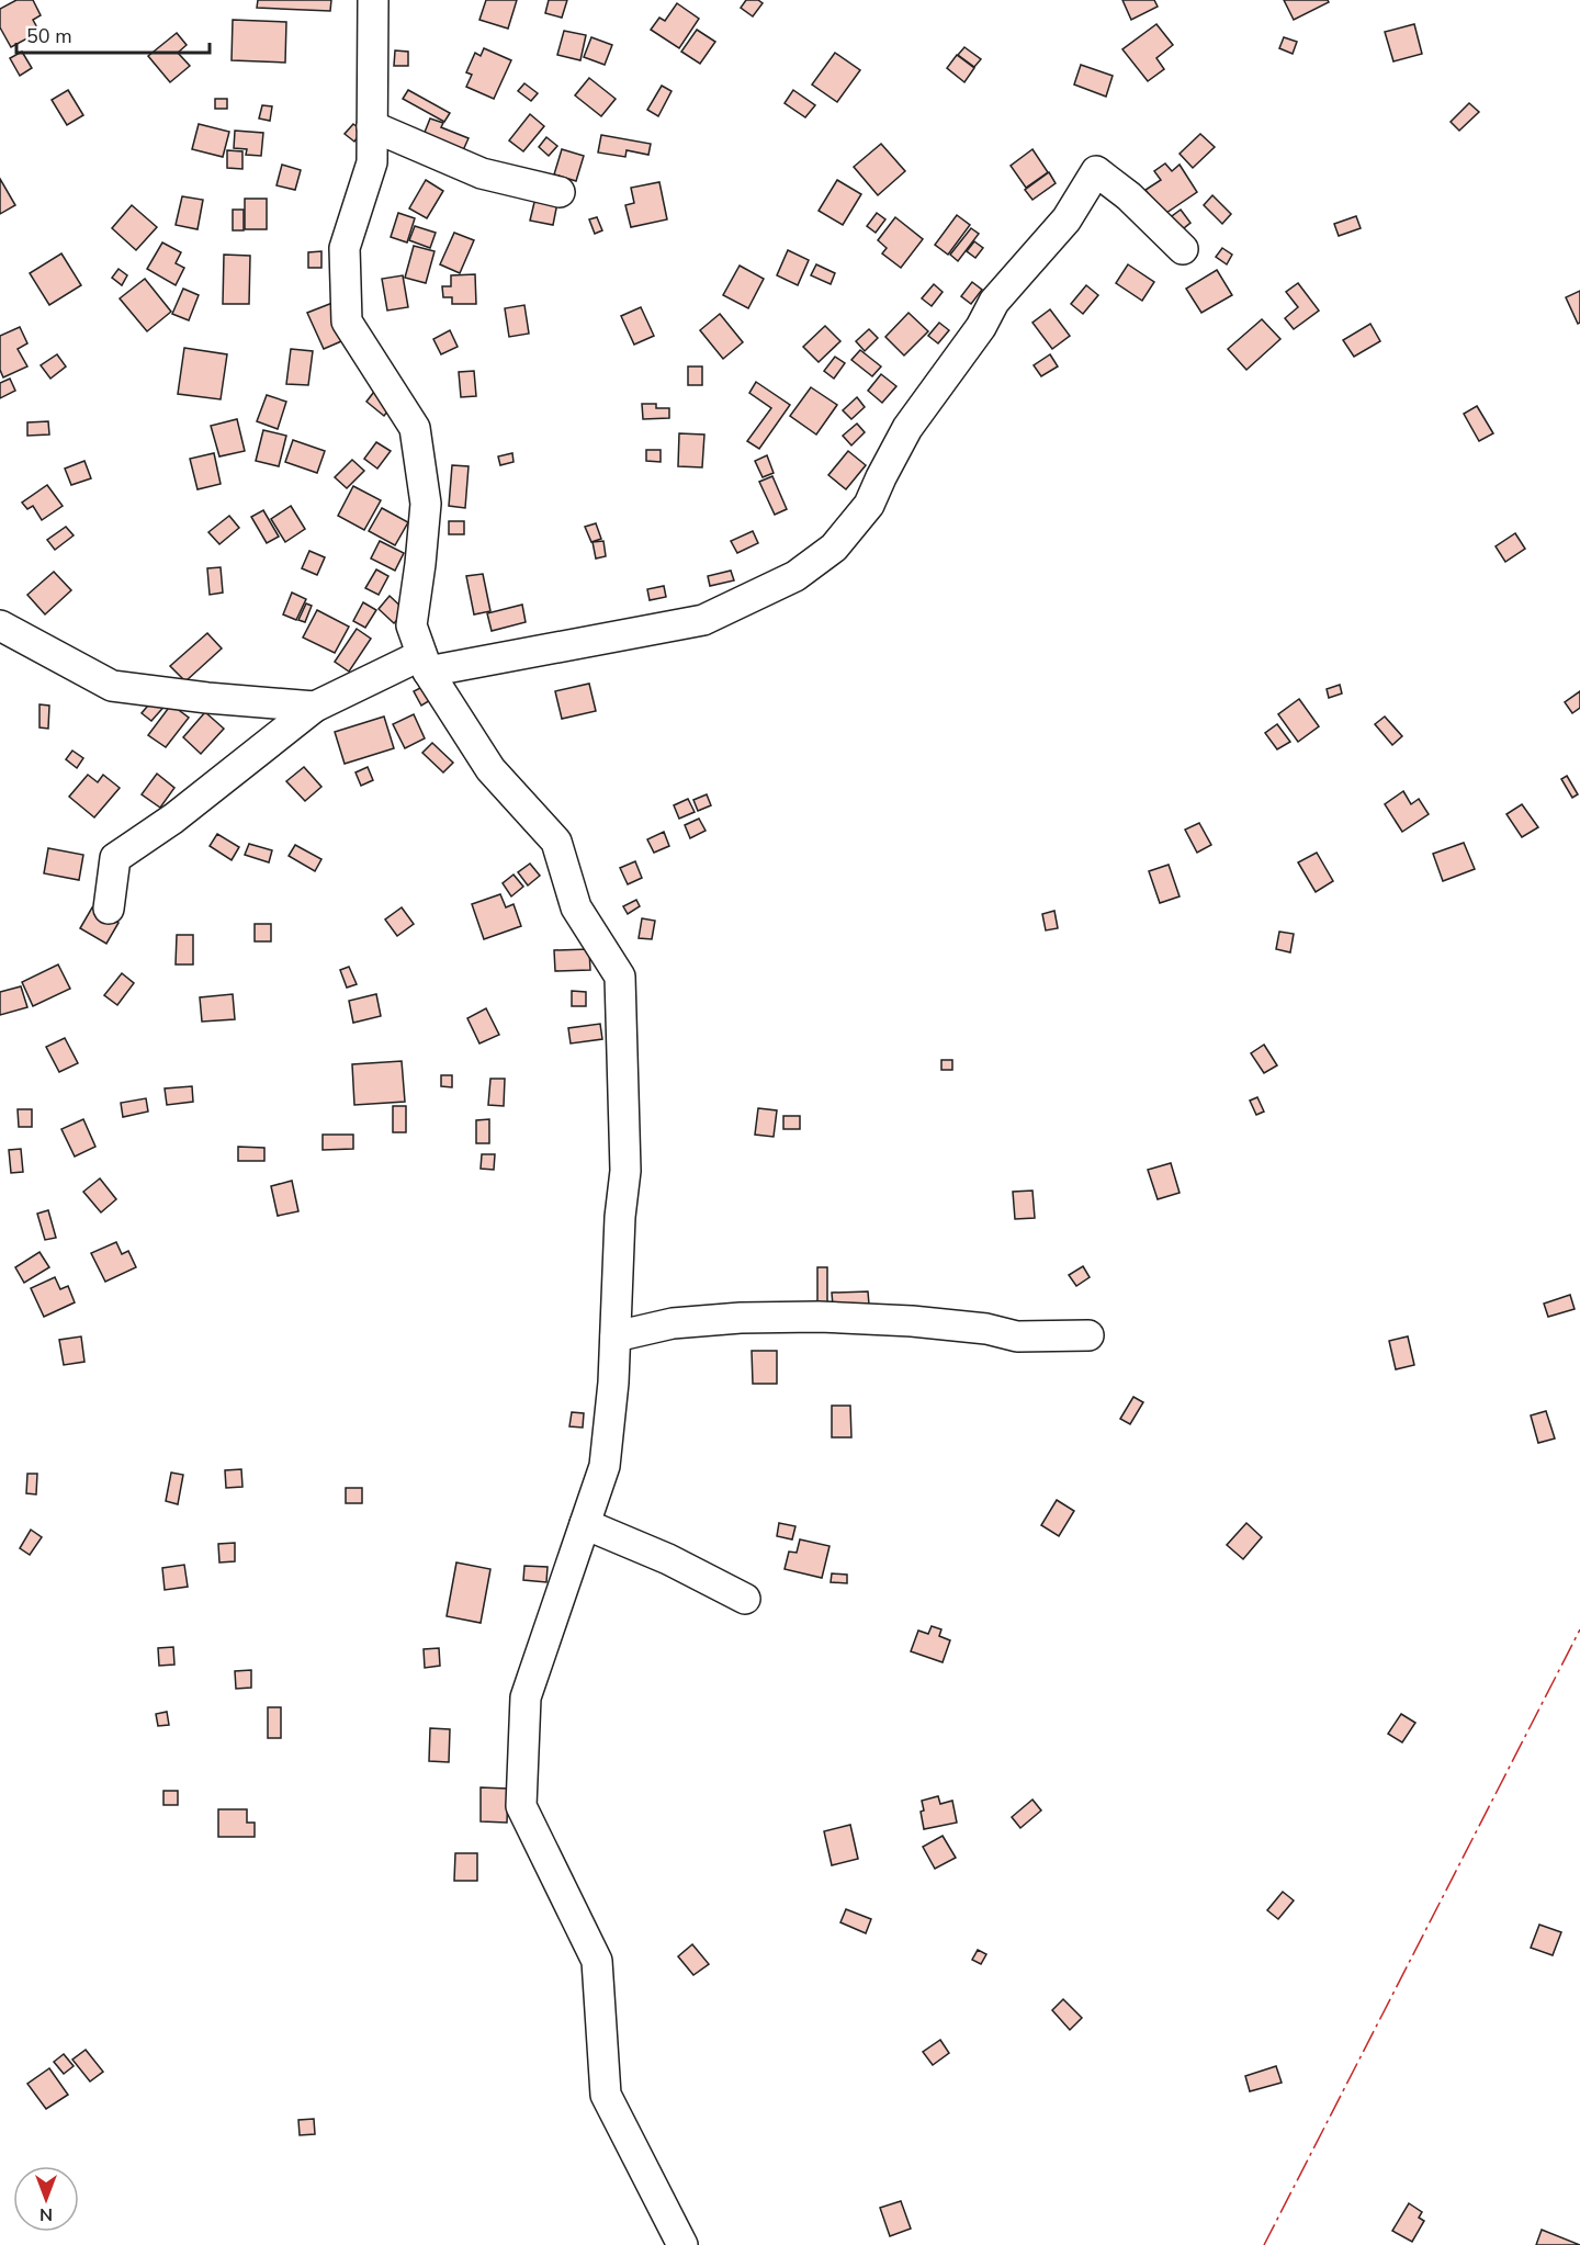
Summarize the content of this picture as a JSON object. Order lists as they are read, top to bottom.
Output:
{
  "scale_bar": "50 m",
  "north": "bottom"
}
